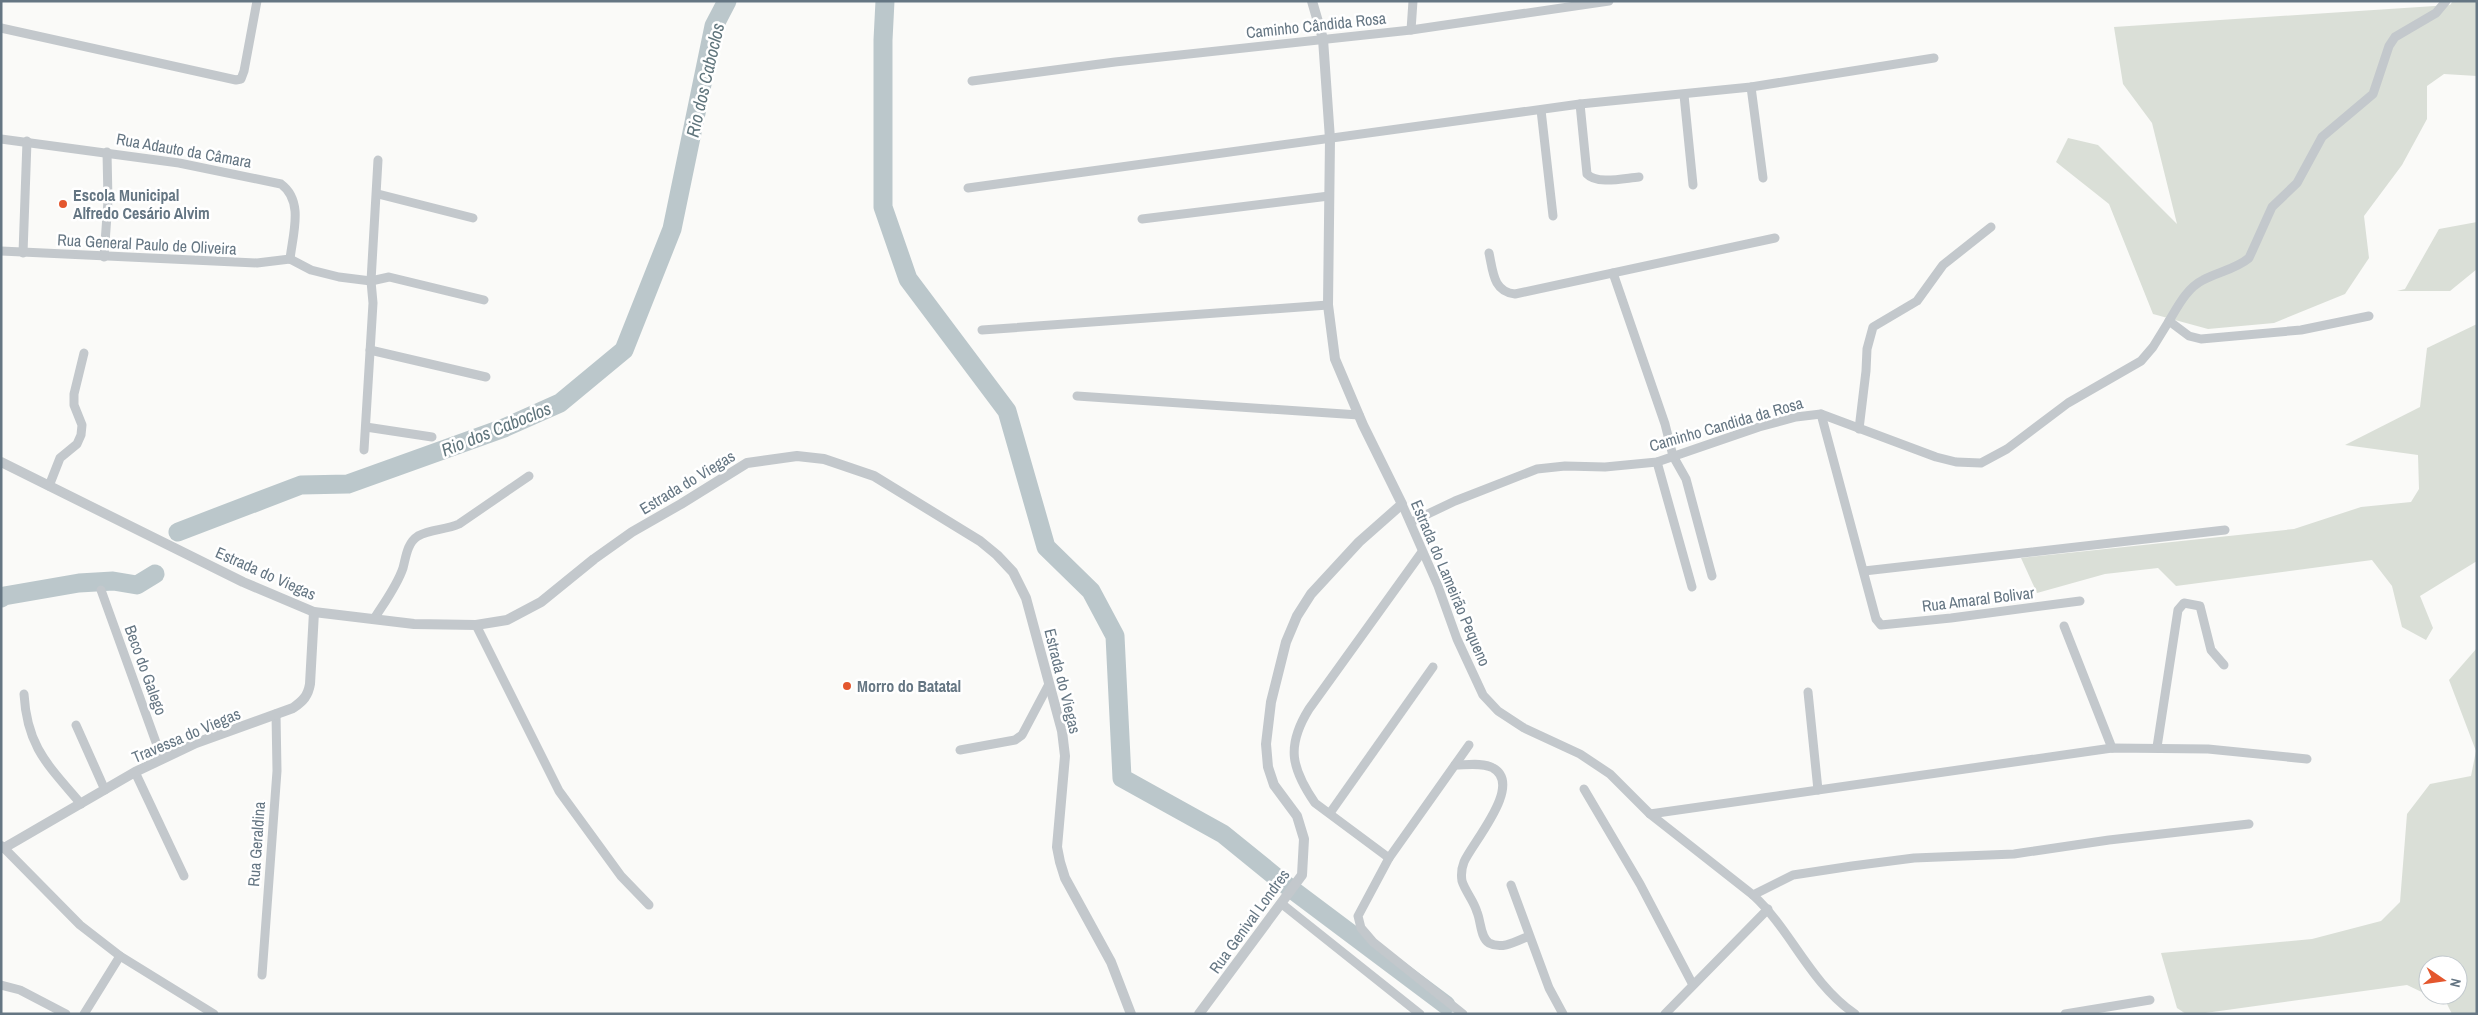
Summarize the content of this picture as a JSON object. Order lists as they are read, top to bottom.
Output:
{
  "streets": {
    "street": [
      "Caminho Cândida Rosa",
      "Rua Adauto da Câmara",
      "Rua General Paulo de Oliveira",
      "Caminho Candida da Rosa",
      "Estrada do Viegas",
      "Estrada do Lameirão Pequeno",
      "Rua Amaral Bolivar",
      "Beco do Galego",
      "Travessa do Viegas",
      "Rua Geraldina",
      "Rua Genival Londres"
    ]
  },
  "crossings": [
    ["Caminho Cândida Rosa", "Estrada do Lameirão Pequeno"],
    ["Rua Adauto da Câmara", "Rua General Paulo de Oliveira"],
    ["Caminho Candida da Rosa", "Estrada do Lameirão Pequeno"],
    ["Caminho Candida da Rosa", "Rua Amaral Bolivar"],
    ["Estrada do Viegas", "Travessa do Viegas"],
    ["Estrada do Lameirão Pequeno", "Rua Genival Londres"],
    ["Beco do Galego", "Travessa do Viegas"],
    ["Travessa do Viegas", "Rua Geraldina"]
  ],
  "water": ["Rio dos Caboclos"],
  "places": ["Escola Municipal Alfredo Cesário Alvim", "Morro do Batatal"],
  "north": "right"
}
